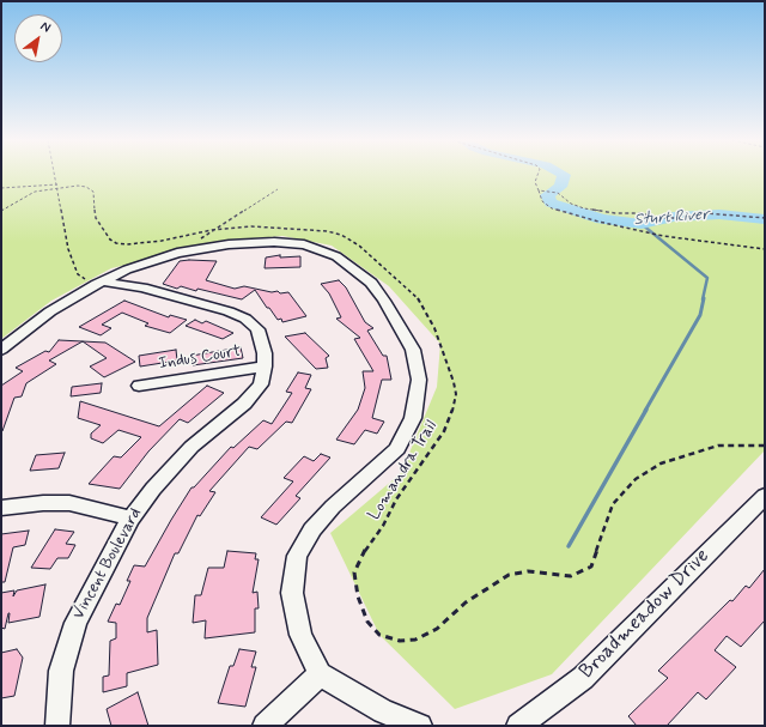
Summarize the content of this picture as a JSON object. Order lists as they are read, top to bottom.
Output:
{
  "streets": {
    "street": ["Indus Court", "Vincent Boulevard", "Broadmeadow Drive"],
    "path": ["Lomandra Trail"]
  },
  "crossings": [
    ["Indus Court", "Vincent Boulevard"]
  ],
  "water": ["Sturt River"],
  "north": "top right"
}
